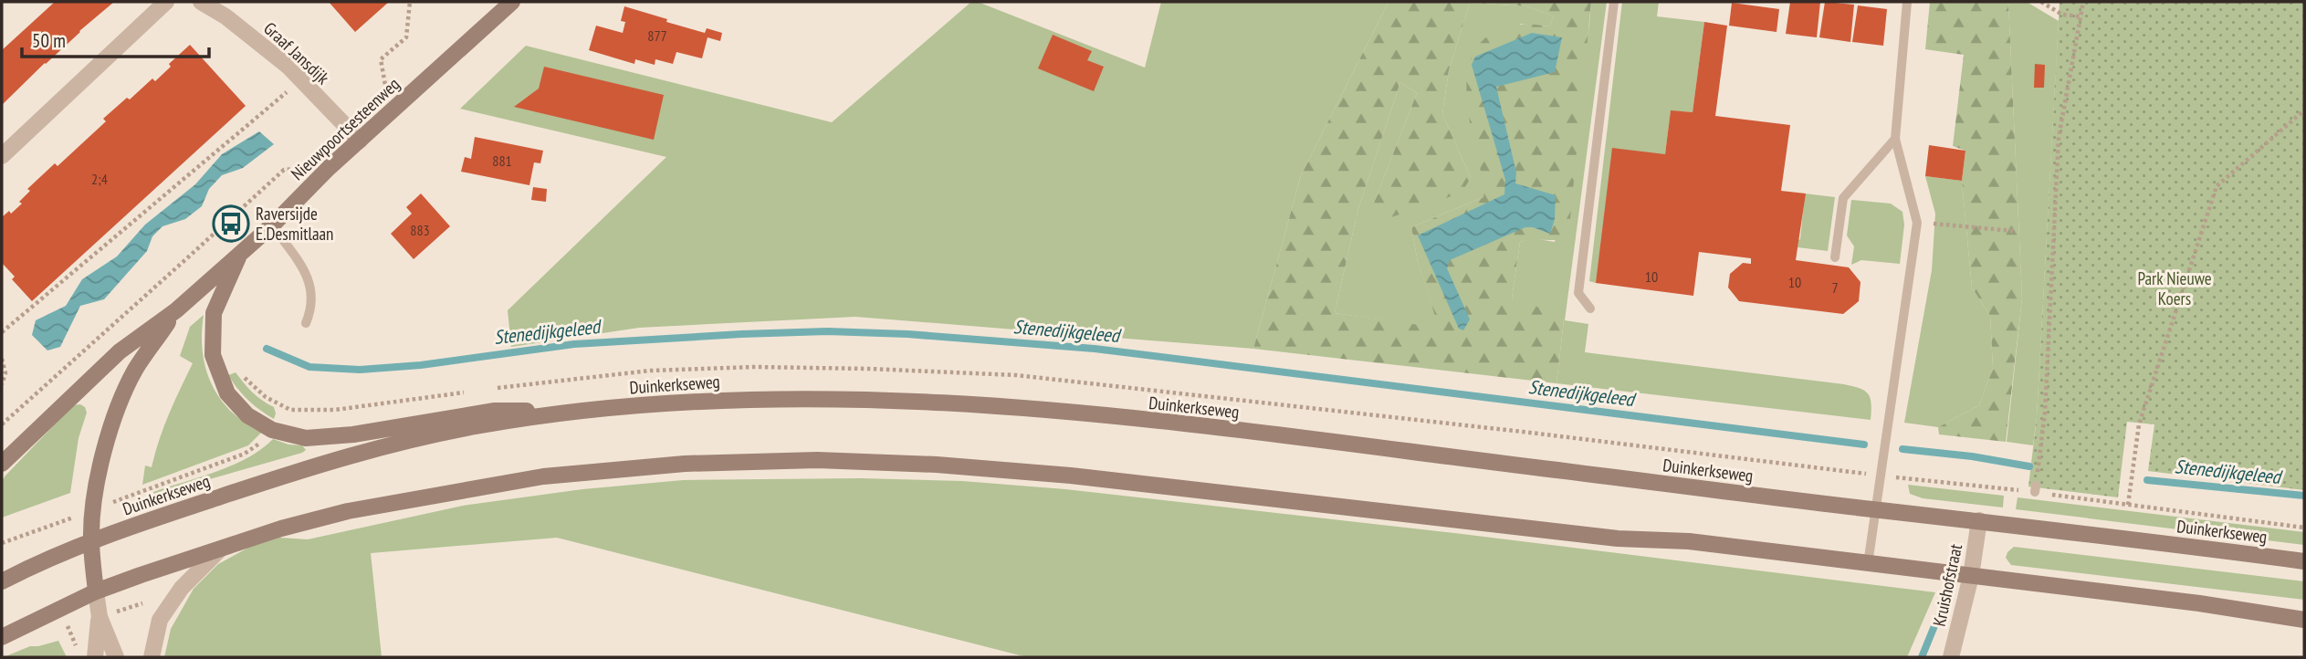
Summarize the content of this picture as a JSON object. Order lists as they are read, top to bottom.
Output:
{
  "streets": {
    "main road": ["Nieuwpoortsesteenweg", "Duinkerkseweg"],
    "street": ["Graaf Jansdijk", "Kruishofstraat"]
  },
  "crossings": [
    ["Graaf Jansdijk", "Nieuwpoortsesteenweg"],
    ["Nieuwpoortsesteenweg", "Duinkerkseweg"],
    ["Duinkerkseweg", "Kruishofstraat"]
  ],
  "water": ["Stenedijkgeleed"],
  "parks": ["Park Nieuwe Koers"],
  "places": {
    "bus stop": ["Raversijde E.Desmitlaan"]
  },
  "house_numbers": [
    "877",
    "881",
    "2;4",
    "883",
    "10",
    "10",
    "7"
  ],
  "scale_bar": "50 m"
}
